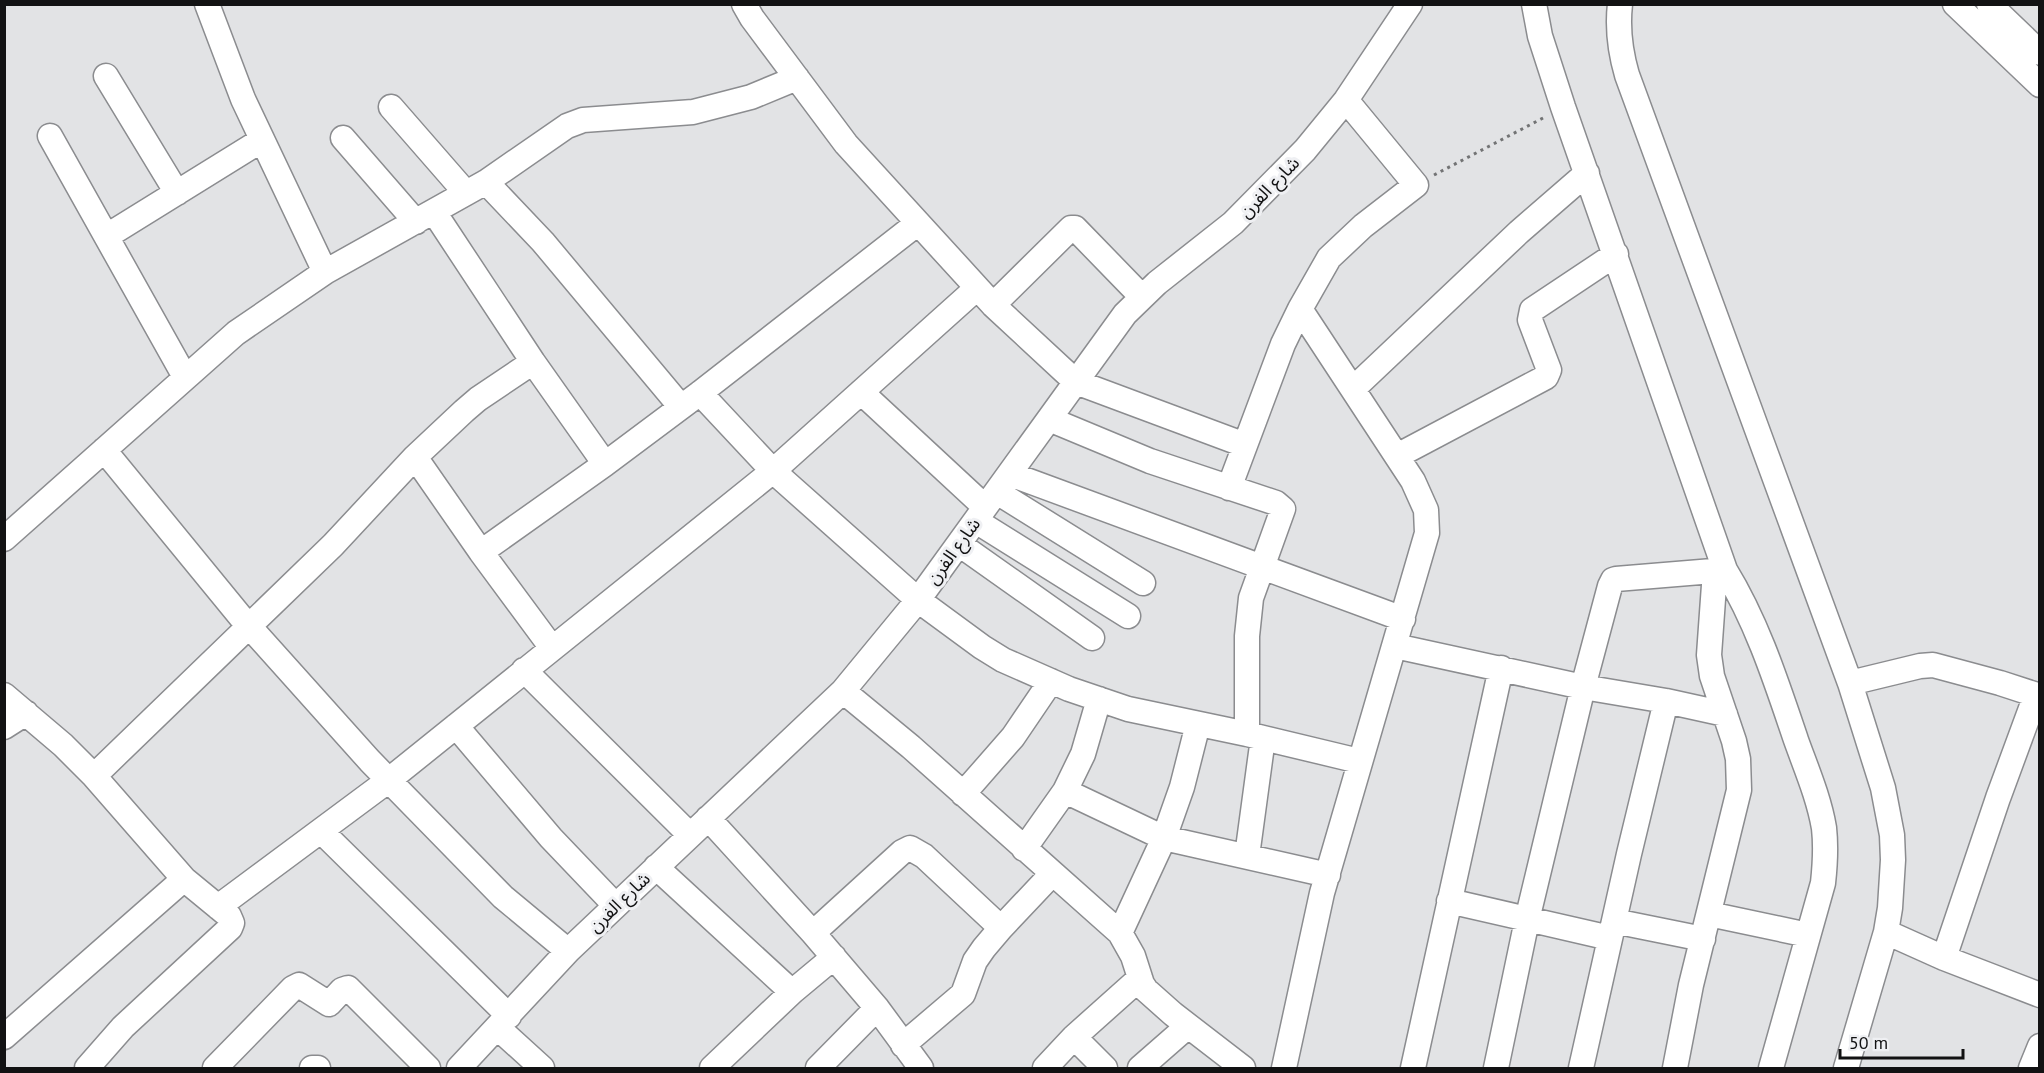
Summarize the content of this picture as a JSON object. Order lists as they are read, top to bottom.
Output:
{
  "streets": {
    "street": ["شارع الفرن"]
  },
  "scale_bar": "50 m"
}
